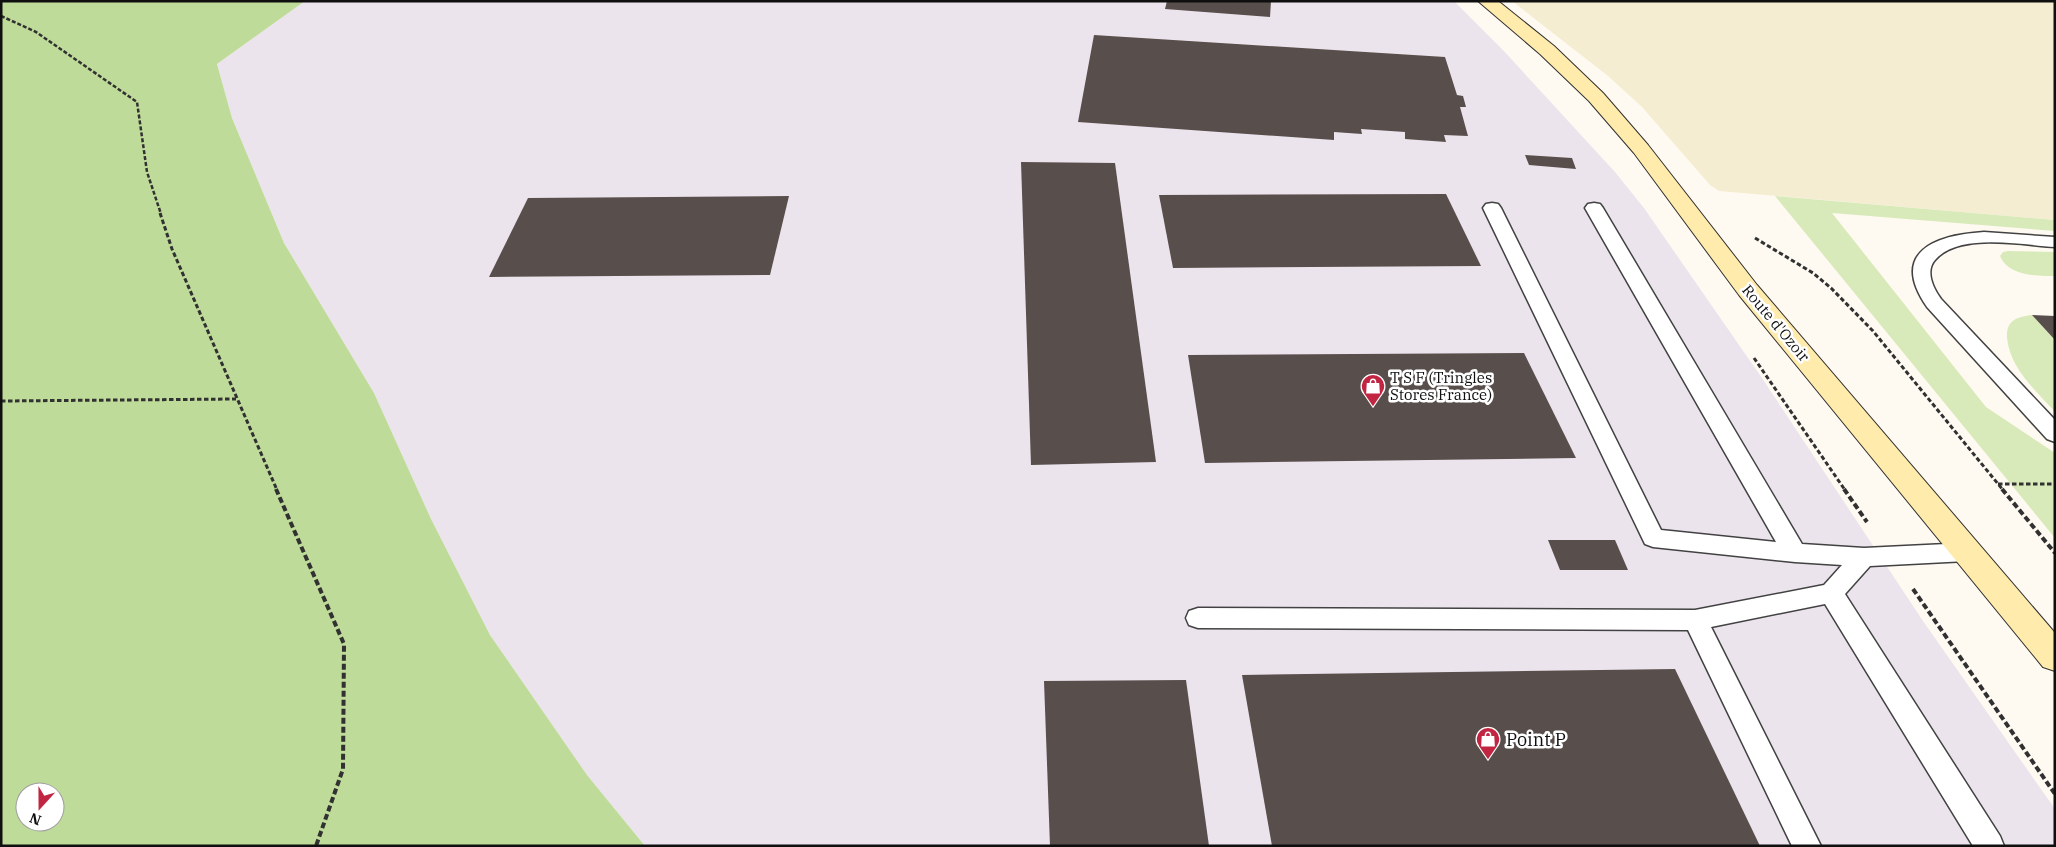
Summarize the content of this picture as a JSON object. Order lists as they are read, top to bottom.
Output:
{
  "streets": {
    "main road": ["Route d'Ozoir"]
  },
  "places": {
    "shop": ["T S F (Tringles Stores France)", "Point P"]
  },
  "north": "bottom"
}
